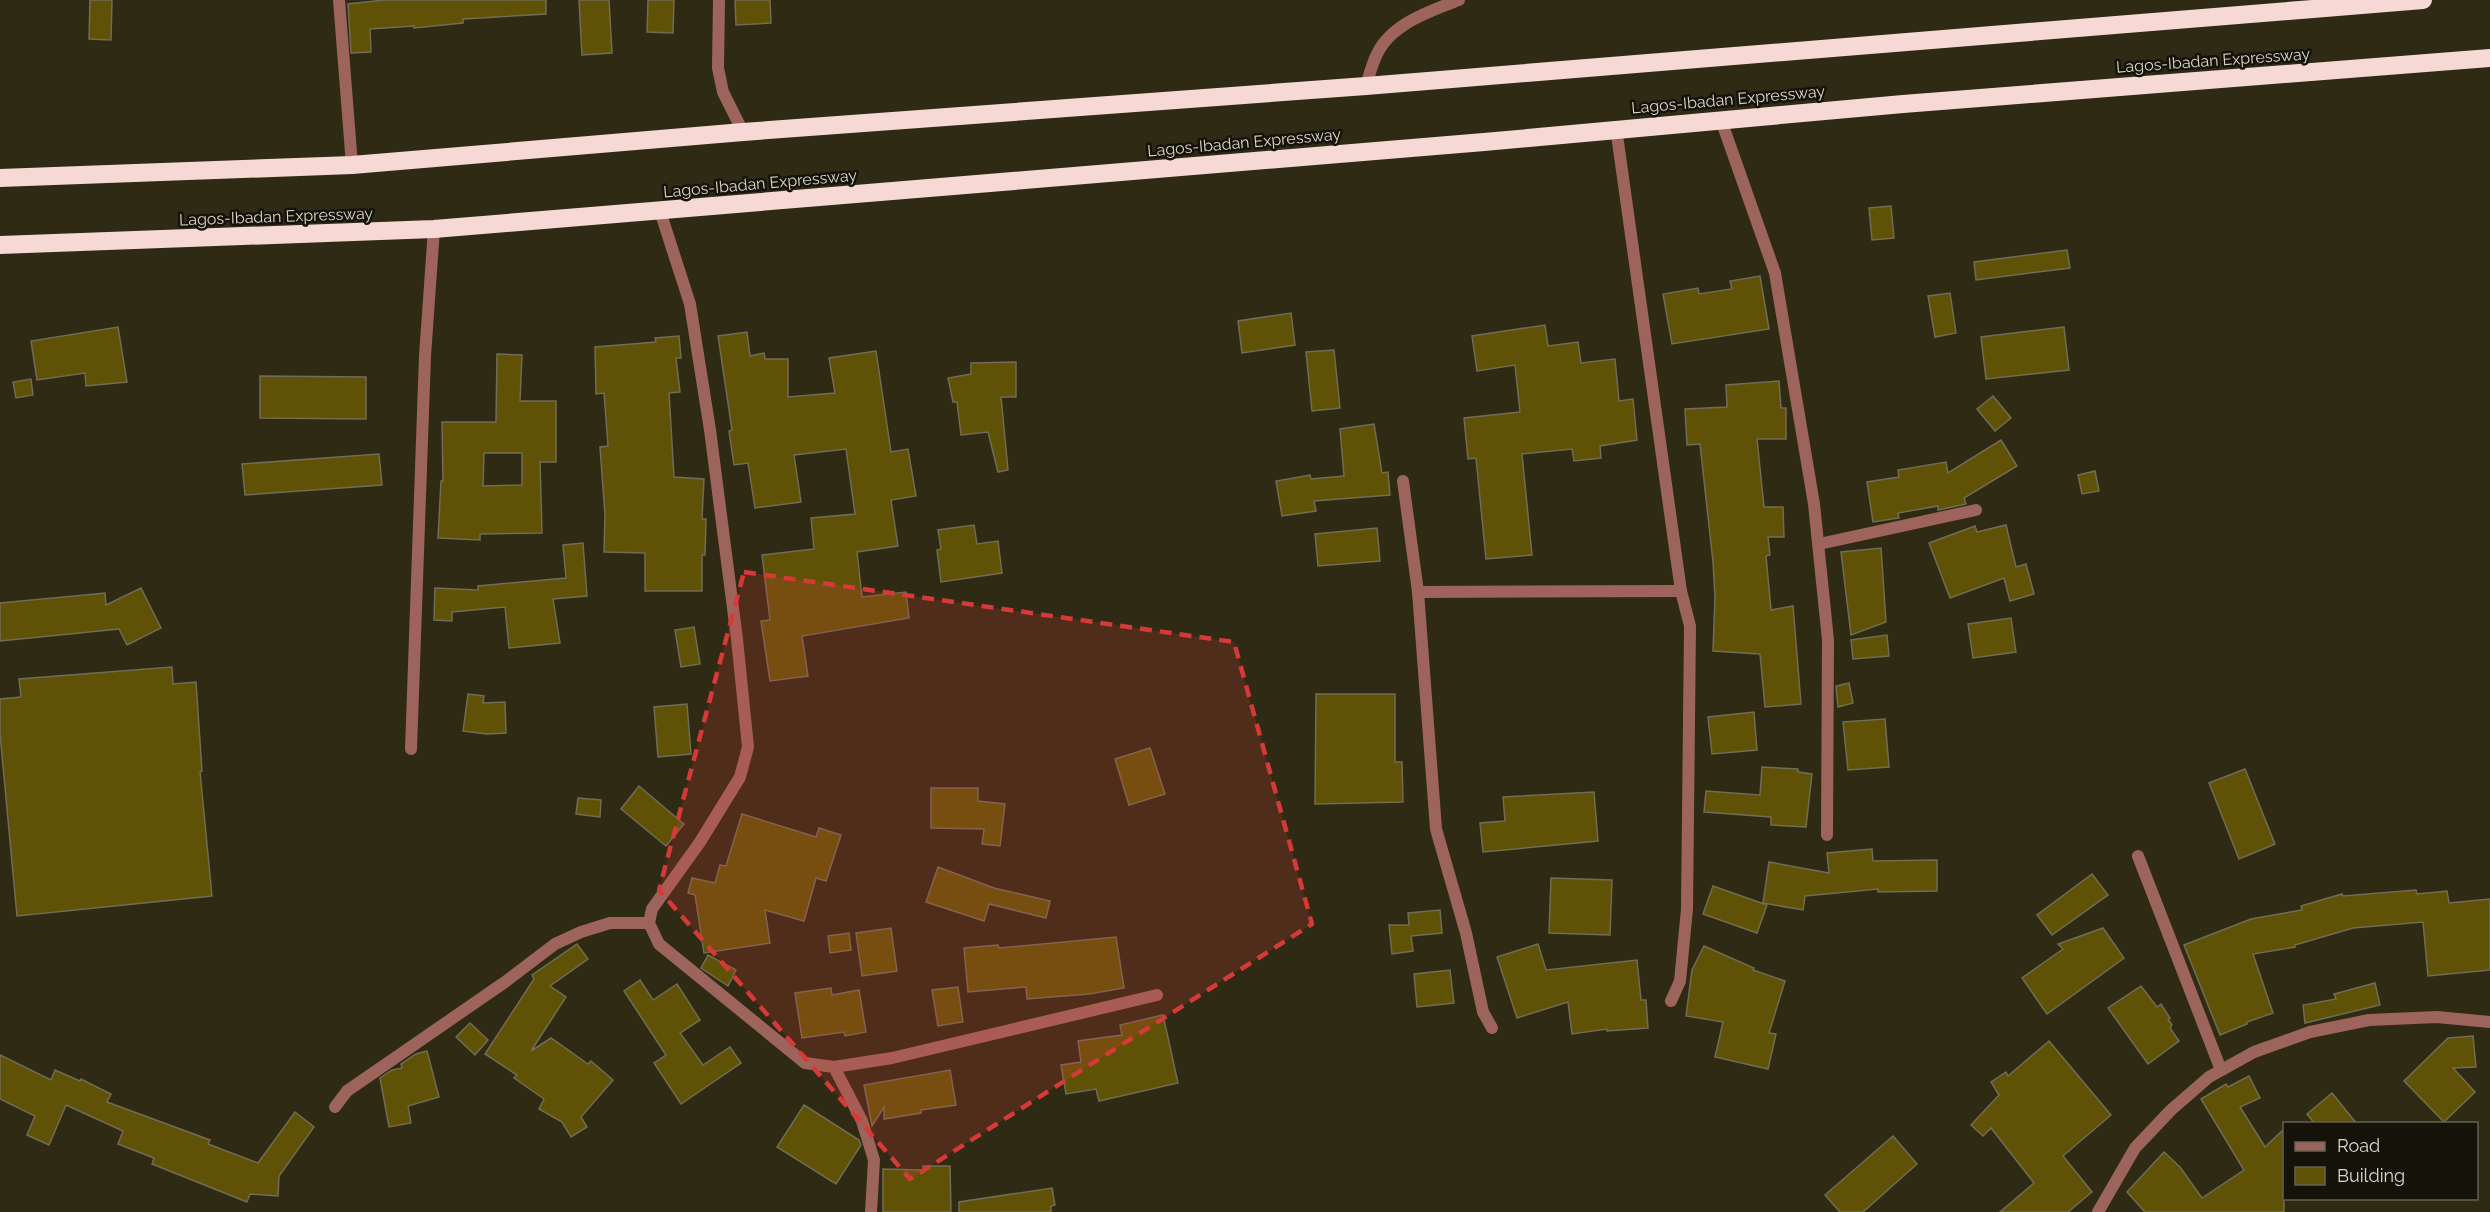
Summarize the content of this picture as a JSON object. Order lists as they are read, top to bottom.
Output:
{
  "streets": {
    "highway": ["Lagos-Ibadan Expressway"]
  },
  "legend": ["Road", "Building"]
}
